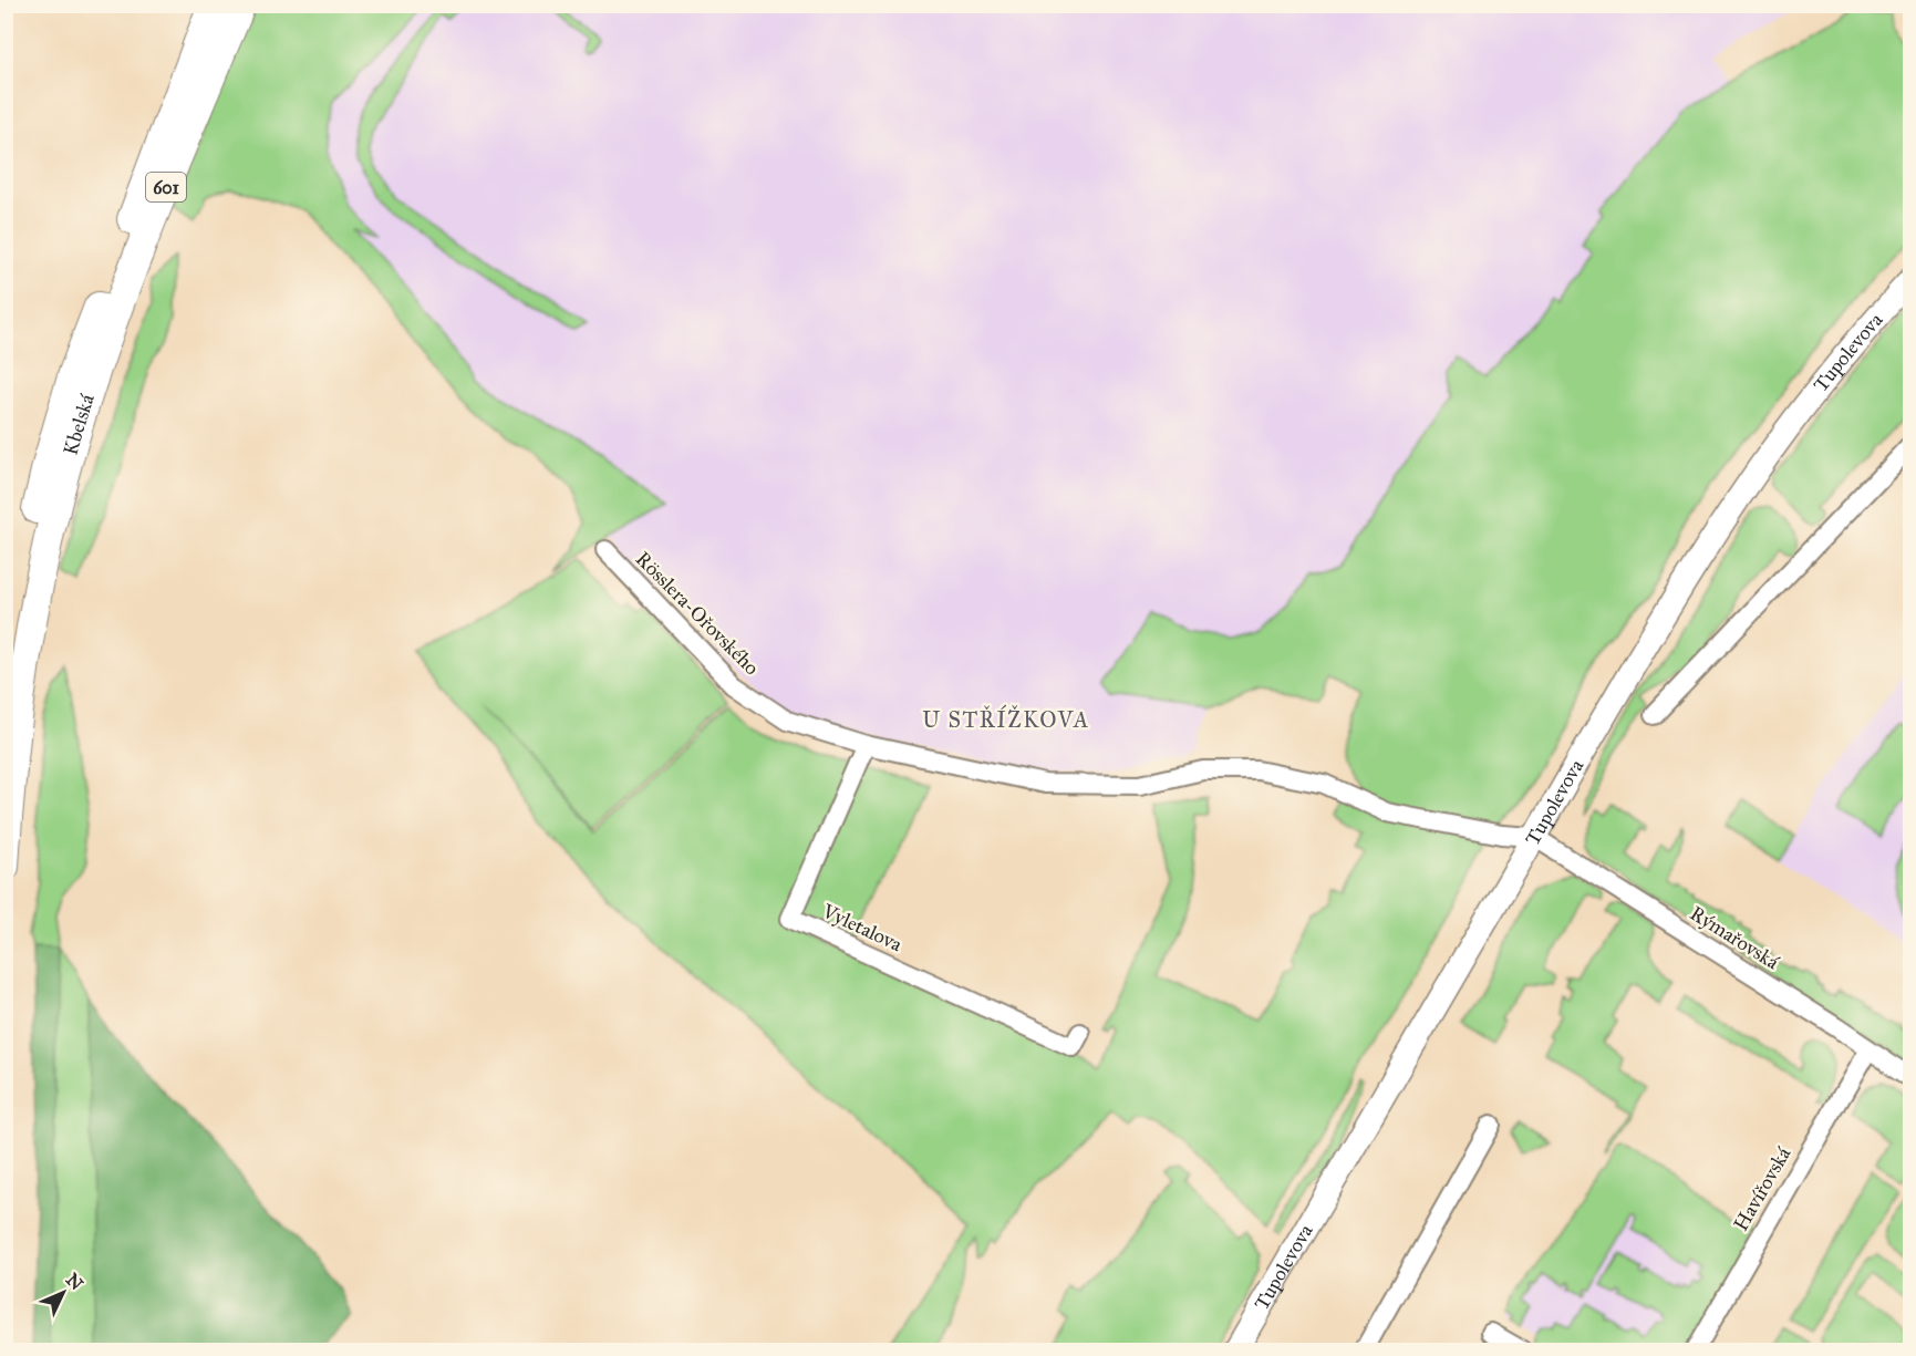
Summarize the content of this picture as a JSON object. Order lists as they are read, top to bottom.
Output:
{
  "streets": {
    "highway": ["601", "Kbelská"],
    "main road": ["Tupolevova"],
    "street": [
      "Rösslera-Ořovského",
      "Vyletalova",
      "Rýmařovská",
      "Havířovská"
    ]
  },
  "crossings": [
    ["Tupolevova", "Rösslera-Ořovského"],
    ["Tupolevova", "Rýmařovská"],
    ["Rösslera-Ořovského", "Vyletalova"],
    ["Rösslera-Ořovského", "Rýmařovská"],
    ["Rýmařovská", "Havířovská"]
  ],
  "districts": ["U STŘÍŽKOVA"],
  "north": "top right"
}
